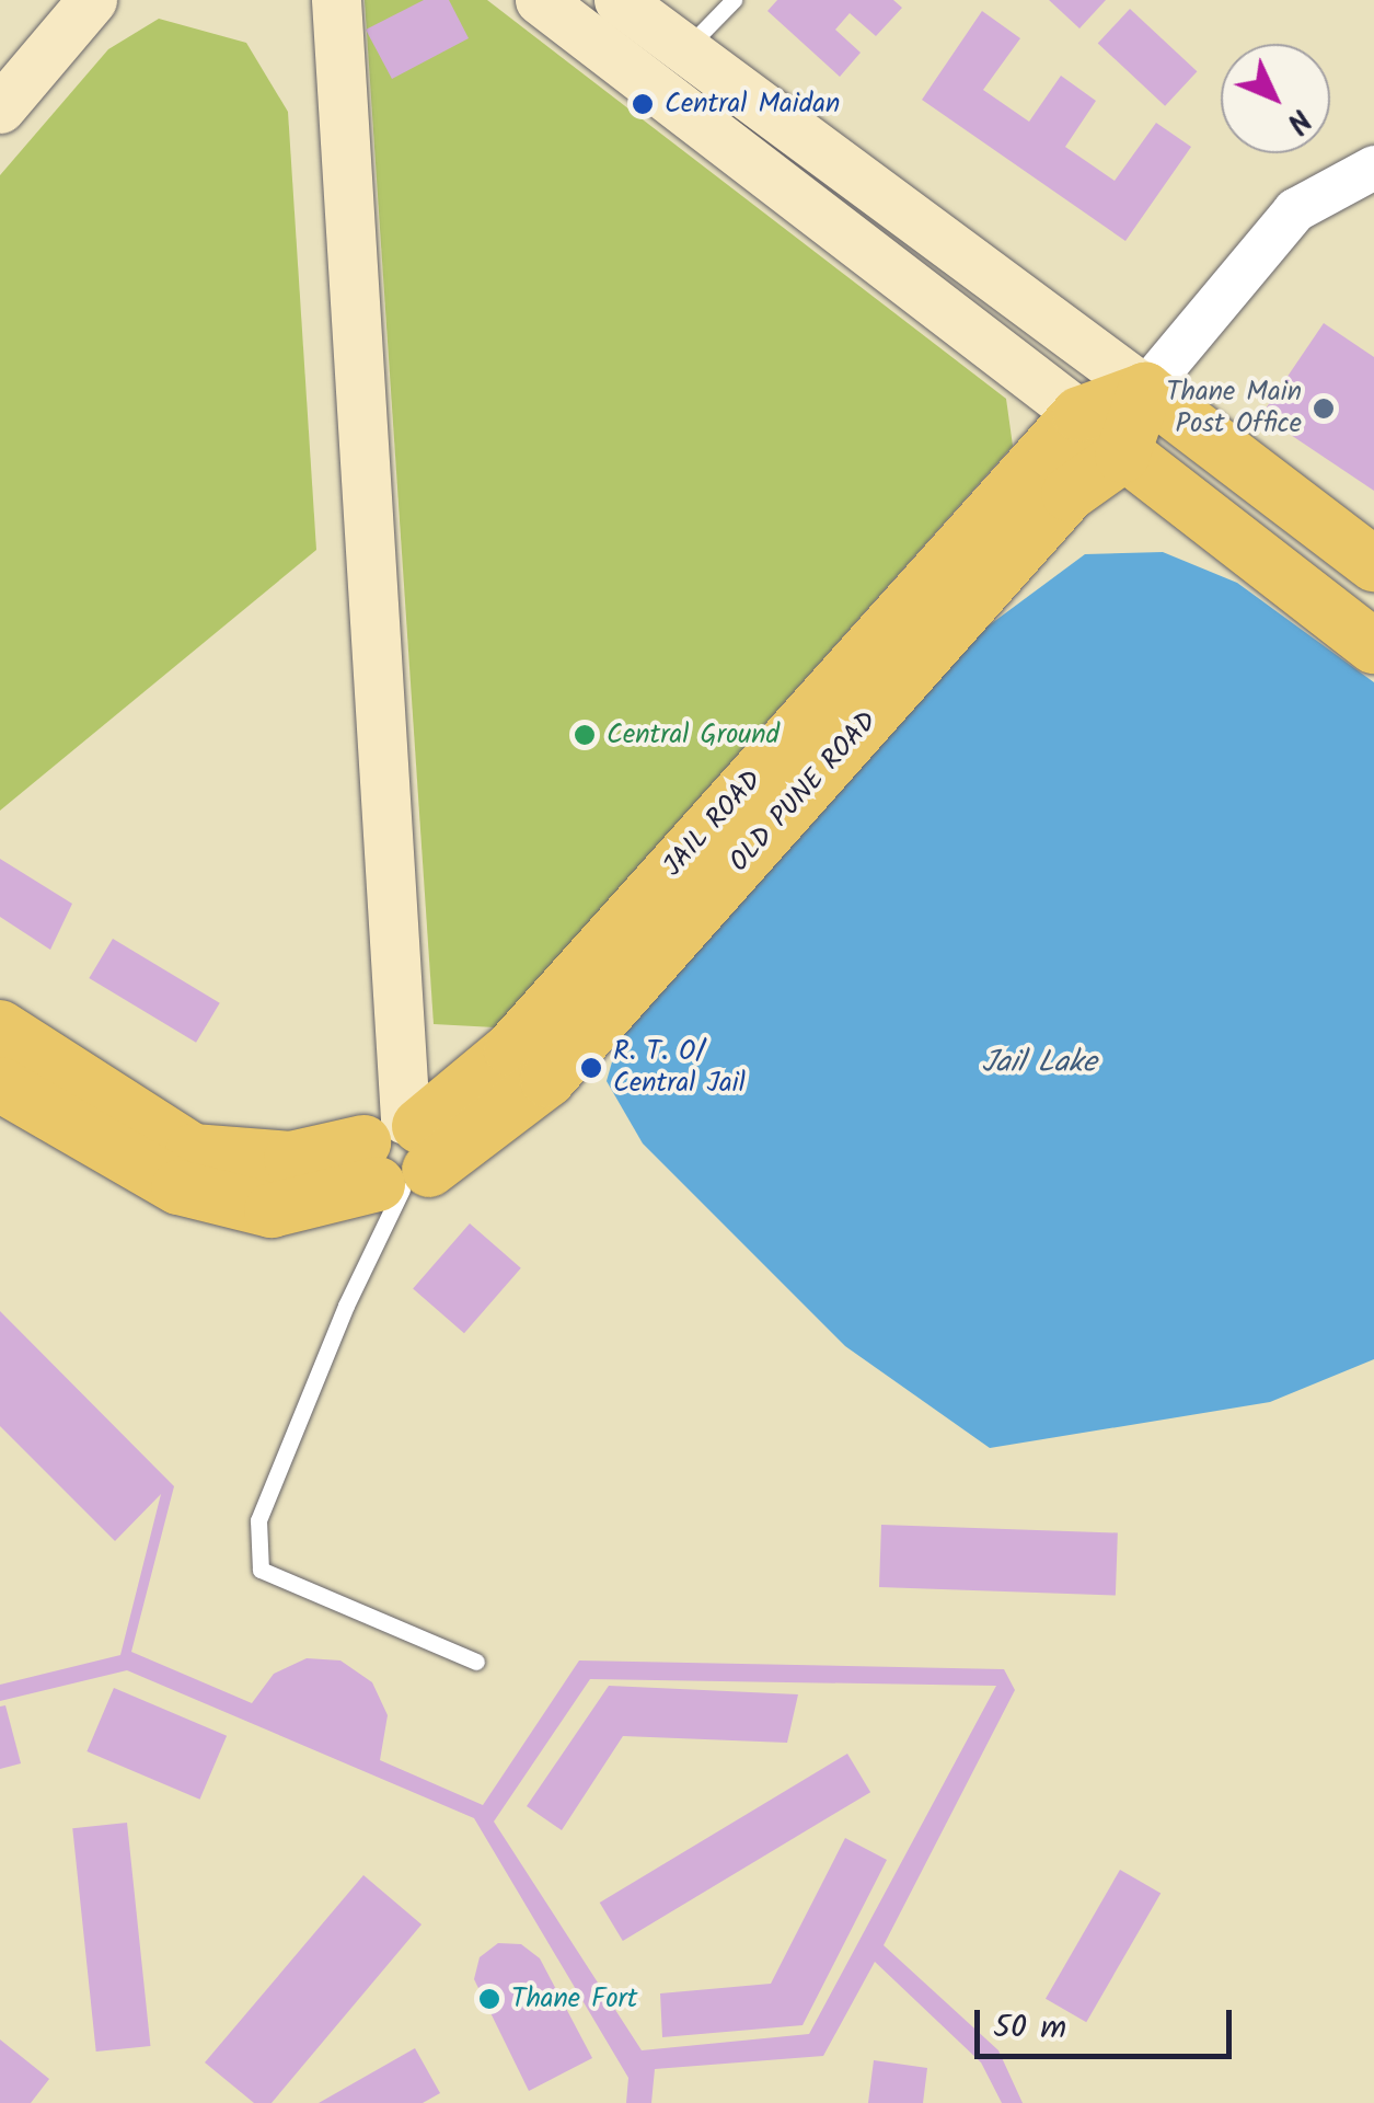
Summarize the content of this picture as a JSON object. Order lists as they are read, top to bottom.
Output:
{
  "streets": {
    "main road": ["OLD PUNE ROAD", "JAIL ROAD"]
  },
  "crossings": [
    ["OLD PUNE ROAD", "JAIL ROAD"]
  ],
  "water": ["Jail Lake"],
  "places": [
    "Central Maidan",
    "Thane Main Post Office",
    "Central Ground",
    "R. T. O/ Central Jail",
    "Thane Fort"
  ],
  "scale_bar": "50 m",
  "north": "bottom right"
}
